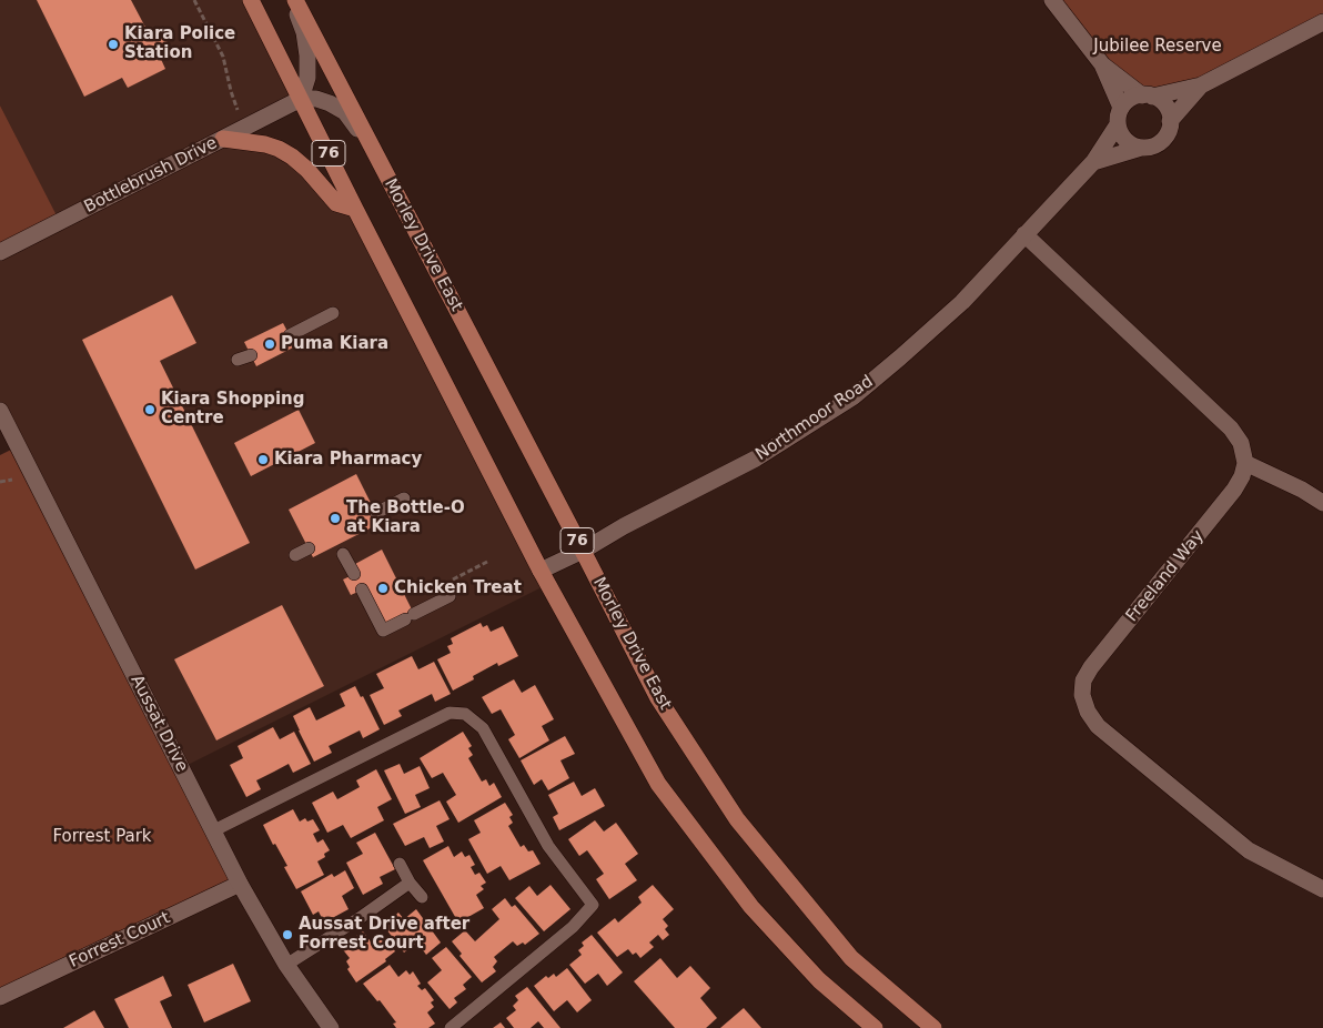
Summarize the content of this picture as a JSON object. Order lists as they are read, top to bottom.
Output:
{
  "streets": {
    "main road": ["76", "Morley Drive East"],
    "street": [
      "Bottlebrush Drive",
      "Northmoor Road",
      "Freeland Way",
      "Aussat Drive",
      "Forrest Court"
    ]
  },
  "crossings": [
    ["76", "Bottlebrush Drive"],
    ["76", "Northmoor Road"],
    ["Morley Drive East", "Northmoor Road"],
    ["Aussat Drive", "Forrest Court"]
  ],
  "parks": ["Jubilee Reserve", "Forrest Park"],
  "places": [
    "Kiara Police Station",
    "Puma Kiara",
    "Kiara Shopping Centre",
    "Kiara Pharmacy",
    "The Bottle-O at Kiara",
    "Chicken Treat",
    "Aussat Drive after Forrest Court"
  ]
}
